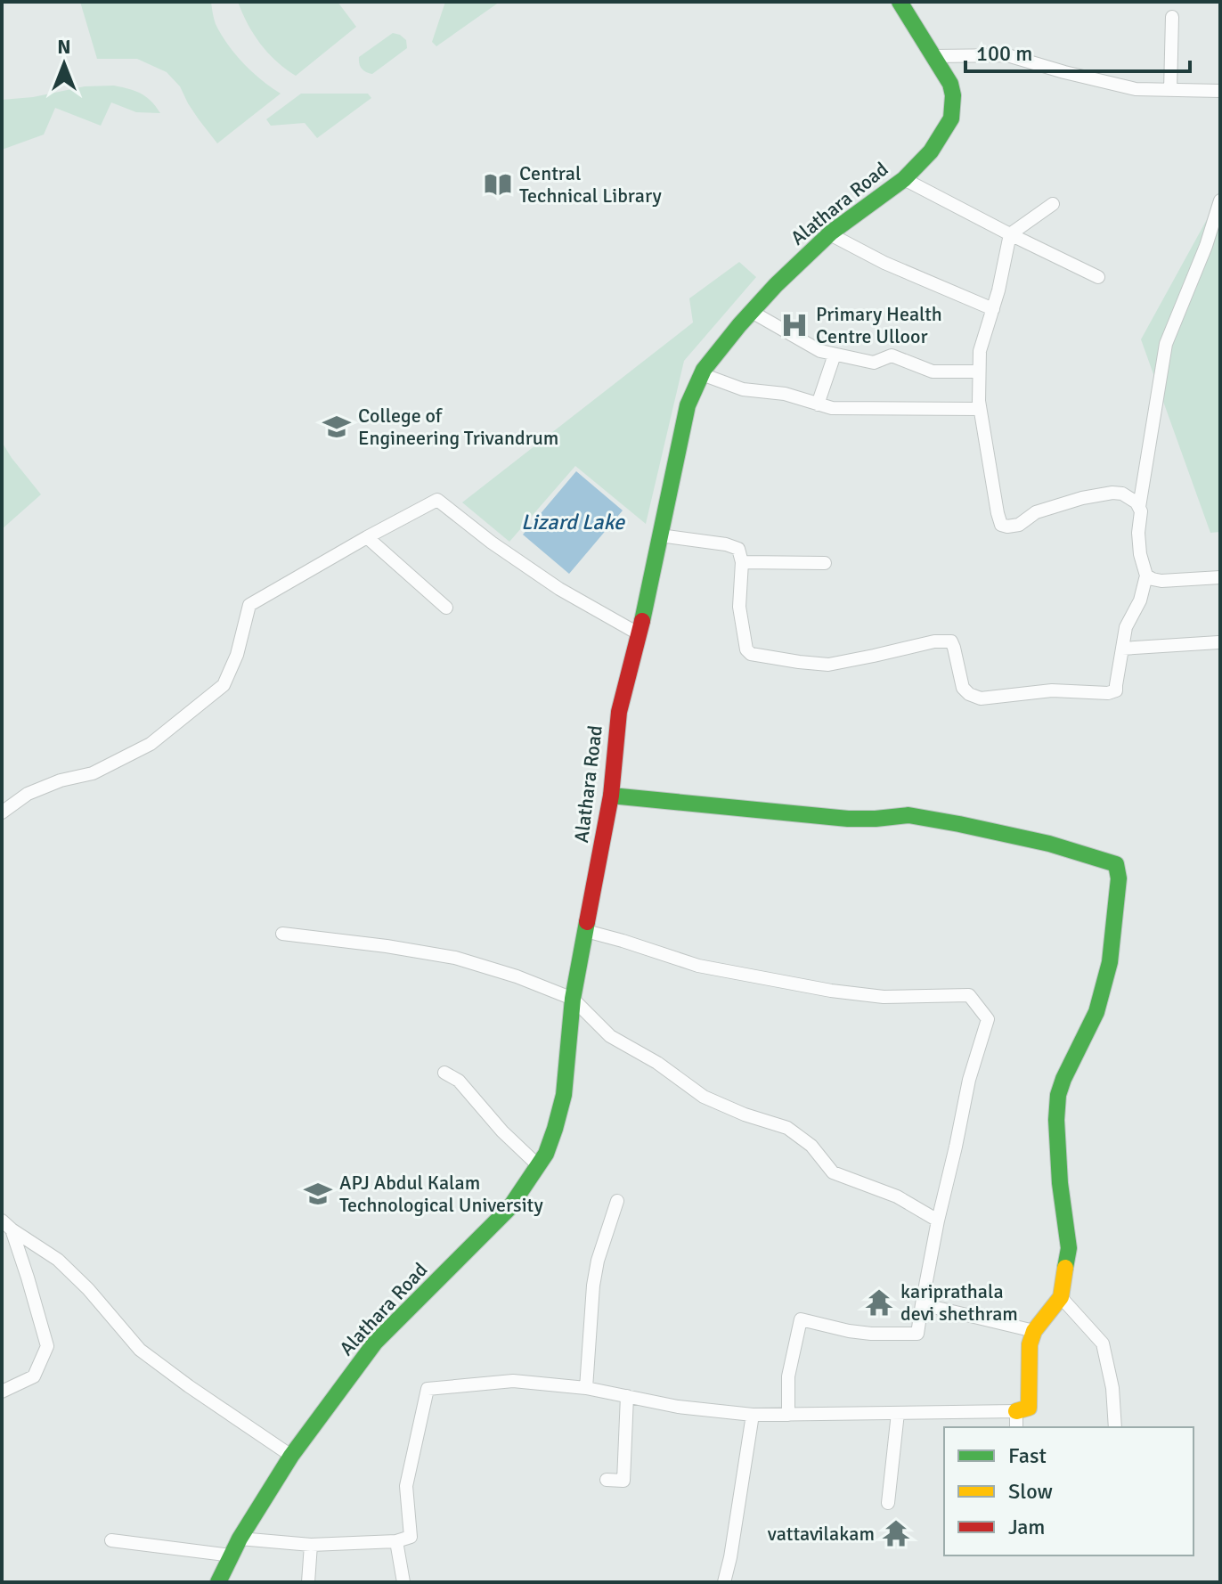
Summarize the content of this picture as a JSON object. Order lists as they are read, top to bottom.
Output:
{
  "streets": {
    "street": ["Alathara Road"]
  },
  "water": ["Lizard Lake"],
  "places": {
    "library": ["Central Technical Library"],
    "hospital": ["Primary Health Centre Ulloor"],
    "school or university": ["College of Engineering Trivandrum", "APJ Abdul Kalam Technological University"],
    "temple": ["kariprathala devi shethram", "vattavilakam"]
  },
  "legend": ["Fast", "Slow", "Jam"],
  "scale_bar": "100 m",
  "north": "top"
}
